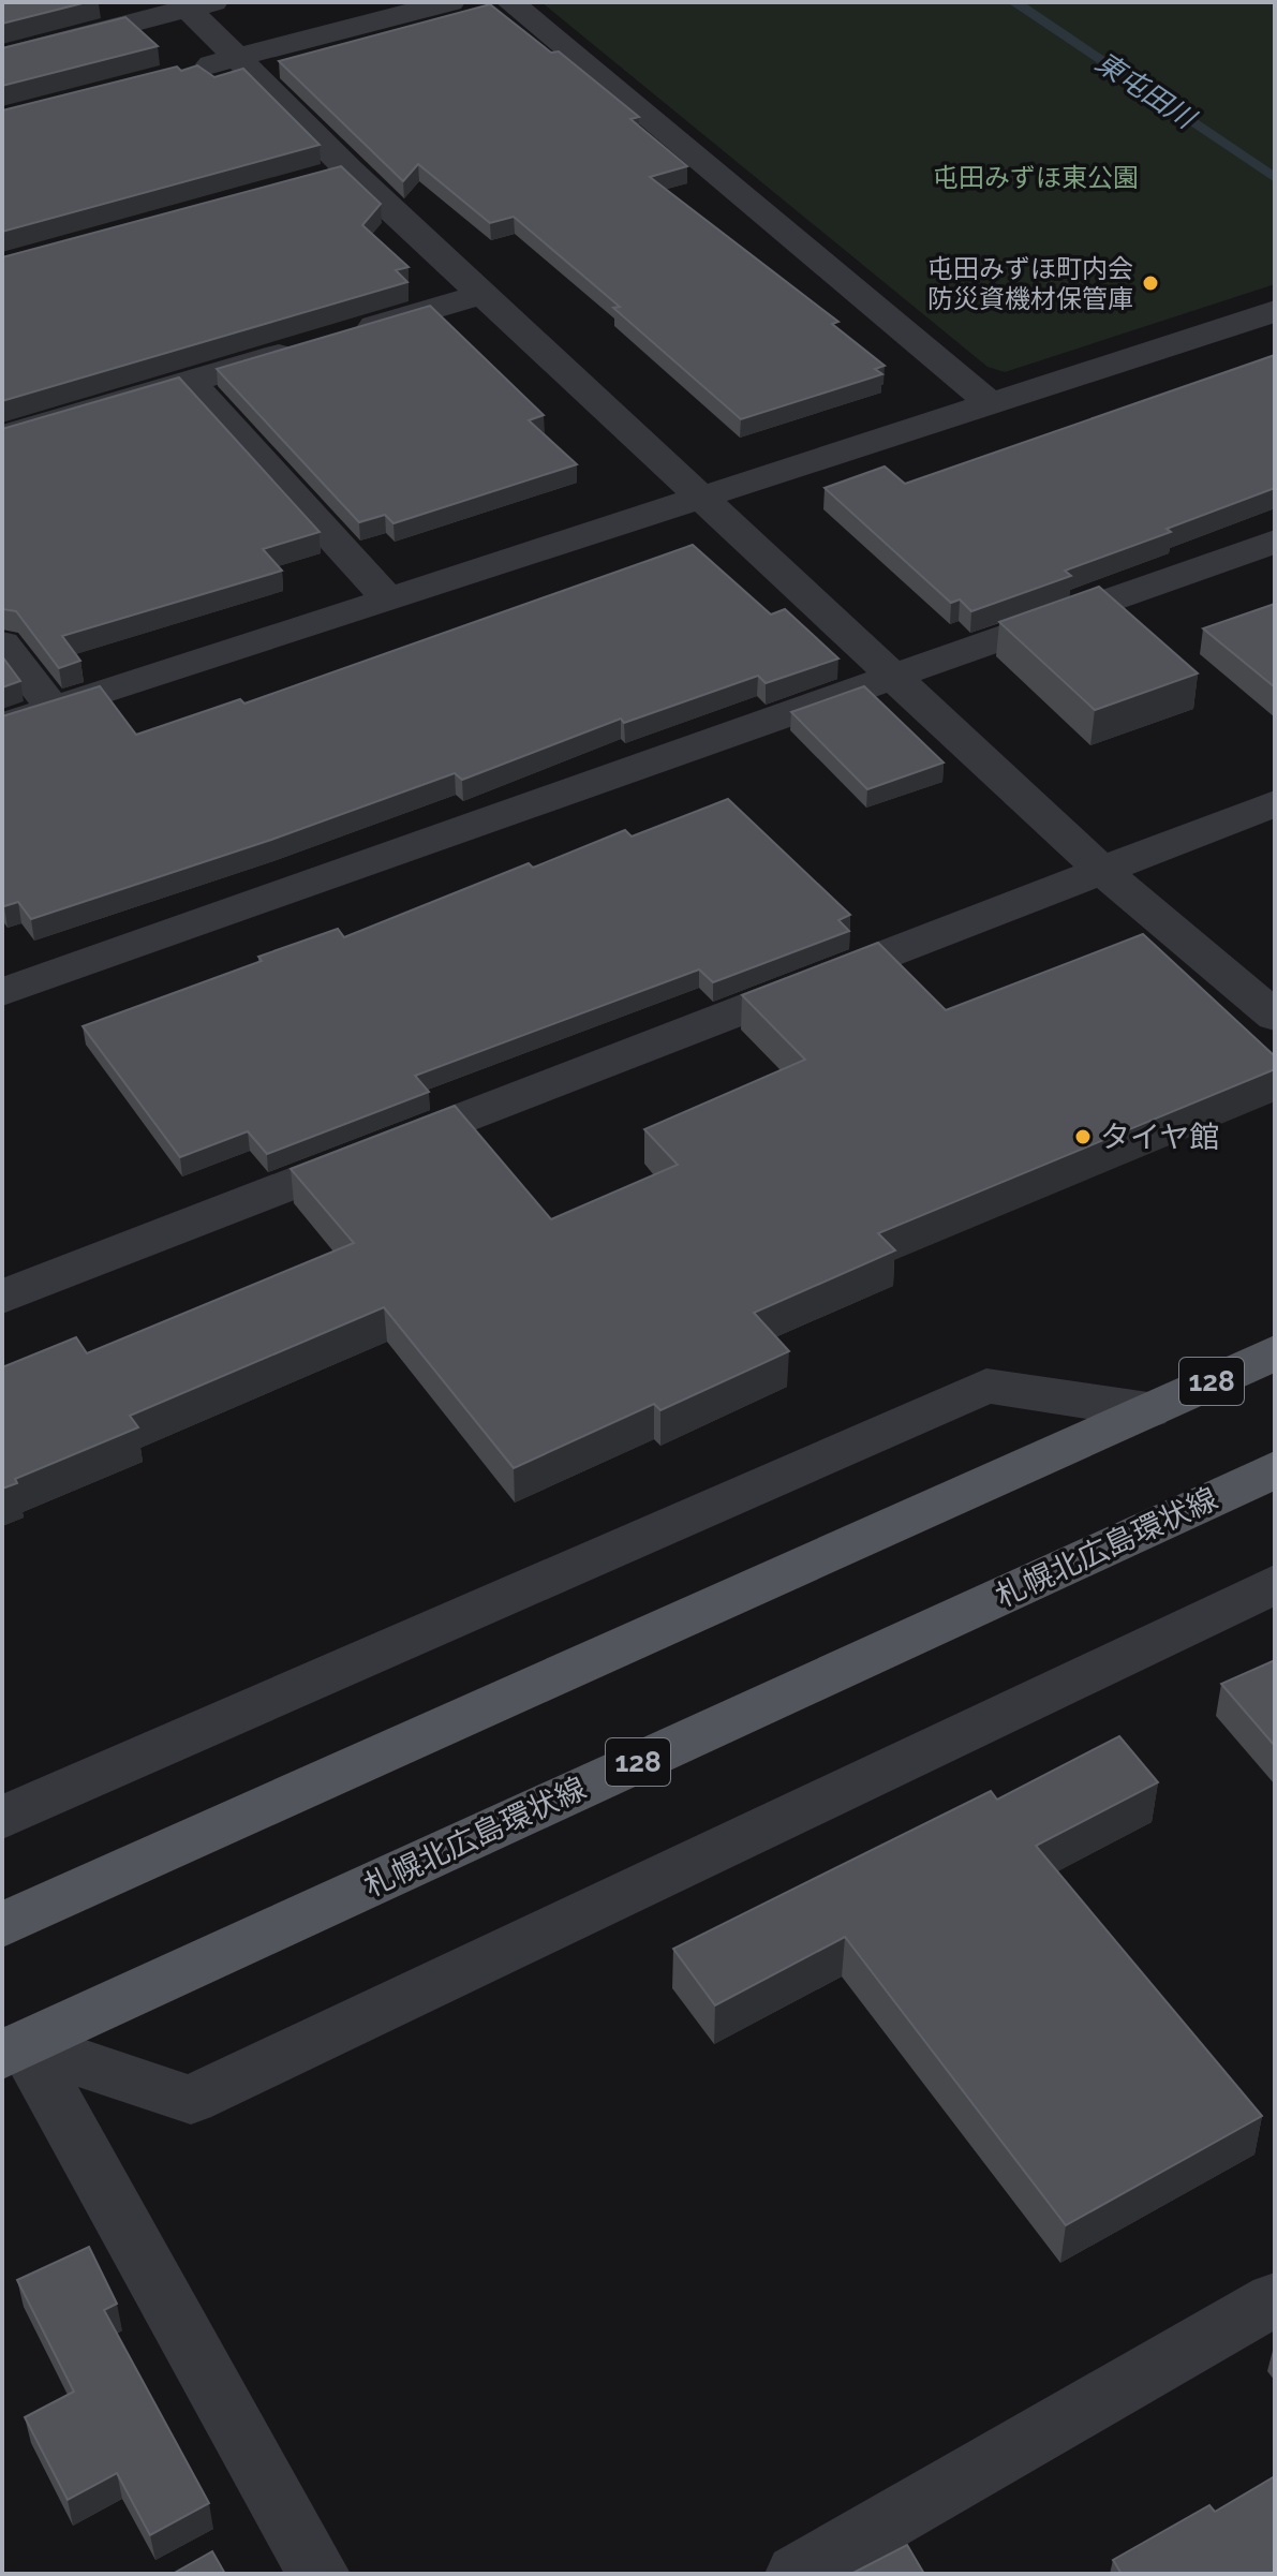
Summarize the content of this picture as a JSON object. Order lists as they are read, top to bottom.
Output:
{
  "streets": {
    "main road": ["128", "札幌北広島環状線"]
  },
  "water": ["東屯田川"],
  "parks": ["屯田みずほ東公園"],
  "places": ["屯田みずほ町内会 防災資機材保管庫", "タイヤ館"]
}
